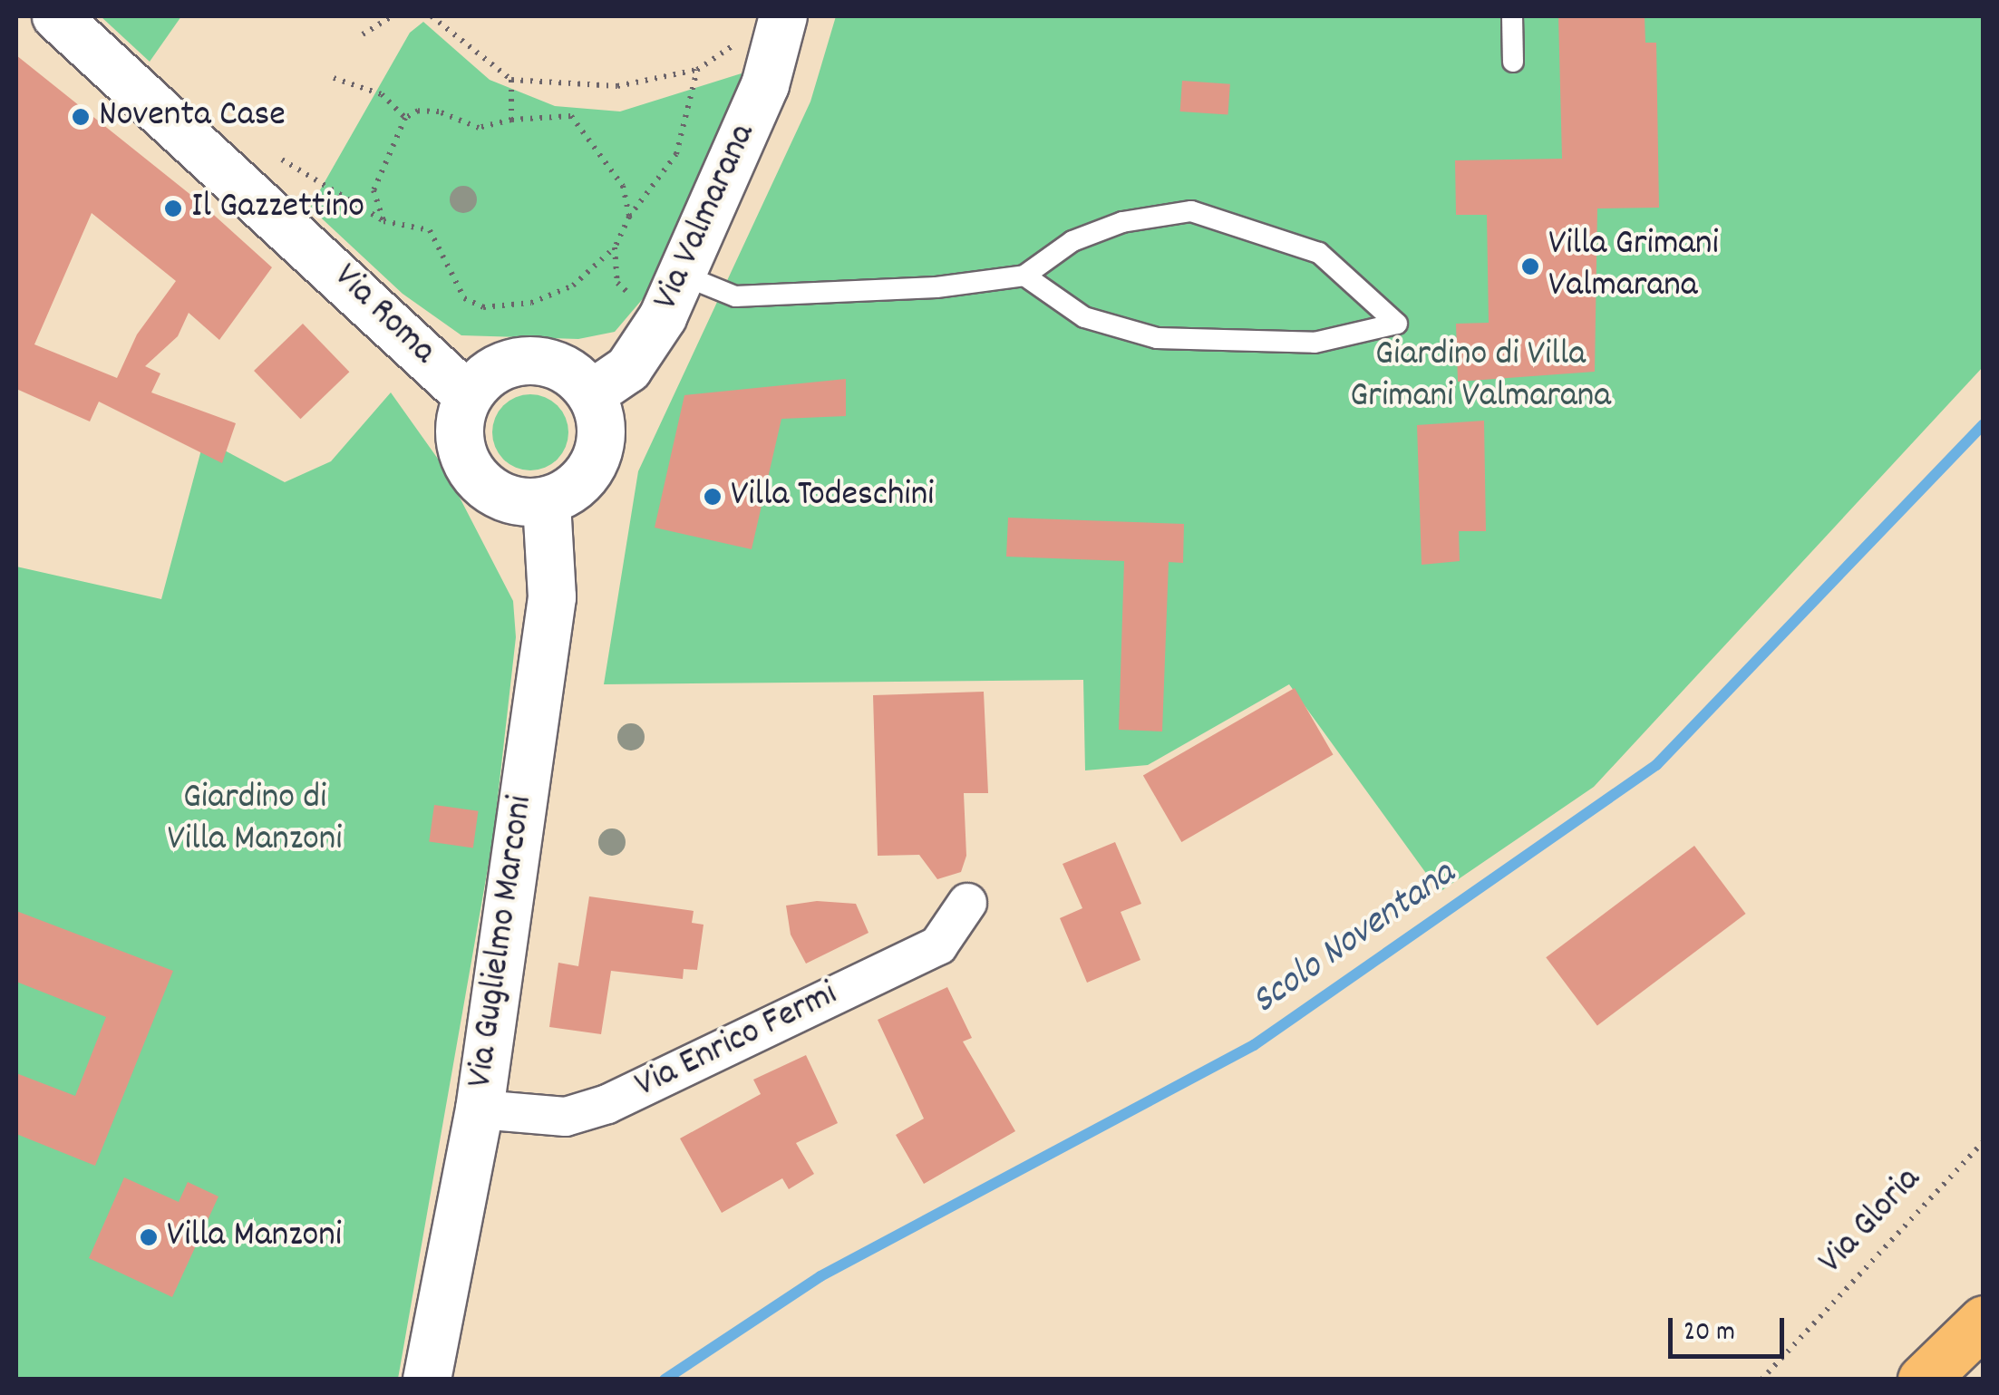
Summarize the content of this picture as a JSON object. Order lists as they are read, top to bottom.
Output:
{
  "streets": {
    "street": [
      "Via Valmarana",
      "Via Roma",
      "Via Guglielmo Marconi",
      "Via Enrico Fermi"
    ],
    "path": ["Via Gloria"]
  },
  "crossings": [
    ["Via Valmarana", "Via Roma"],
    ["Via Valmarana", "Via Guglielmo Marconi"],
    ["Via Roma", "Via Guglielmo Marconi"],
    ["Via Guglielmo Marconi", "Via Enrico Fermi"]
  ],
  "water": ["Scolo Noventana"],
  "parks": ["Giardino di Villa Grimani Valmarana", "Giardino di Villa Manzoni"],
  "places": [
    "Noventa Case",
    "Il Gazzettino",
    "Villa Grimani Valmarana",
    "Villa Todeschini",
    "Villa Manzoni"
  ],
  "scale_bar": "20 m"
}
